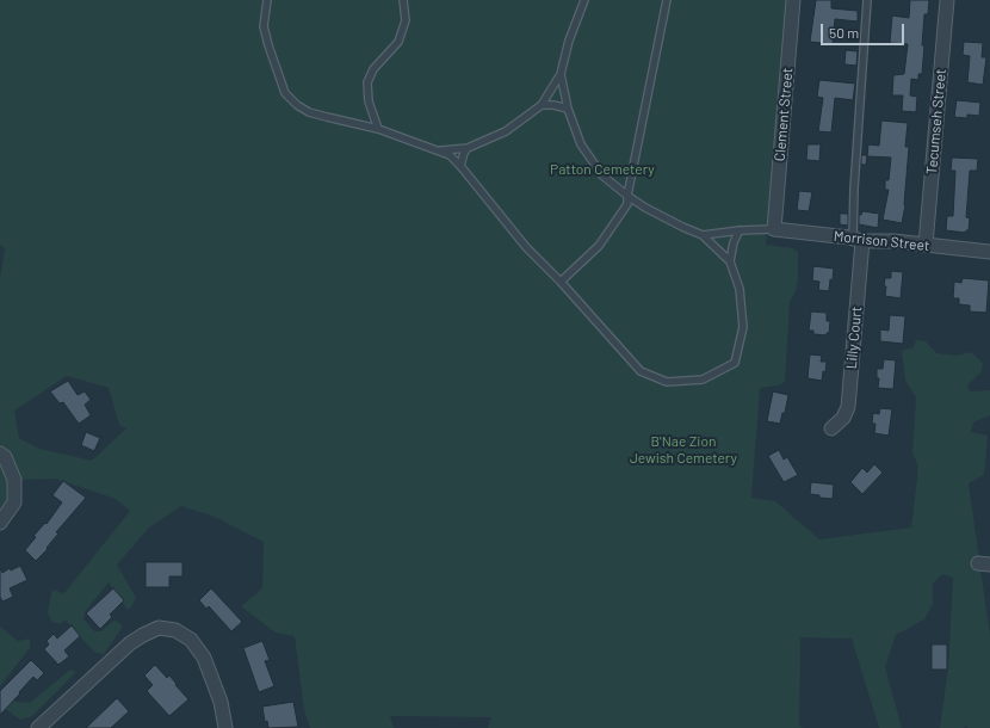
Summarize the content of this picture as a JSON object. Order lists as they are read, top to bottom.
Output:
{
  "streets": {
    "street": [
      "Clement Street",
      "Tecumseh Street",
      "Morrison Street",
      "Lilly Court"
    ]
  },
  "crossings": [
    ["Clement Street", "Morrison Street"],
    ["Tecumseh Street", "Morrison Street"],
    ["Morrison Street", "Lilly Court"]
  ],
  "parks": ["Patton Cemetery", "B'Nae Zion Jewish Cemetery"],
  "scale_bar": "50 m"
}
